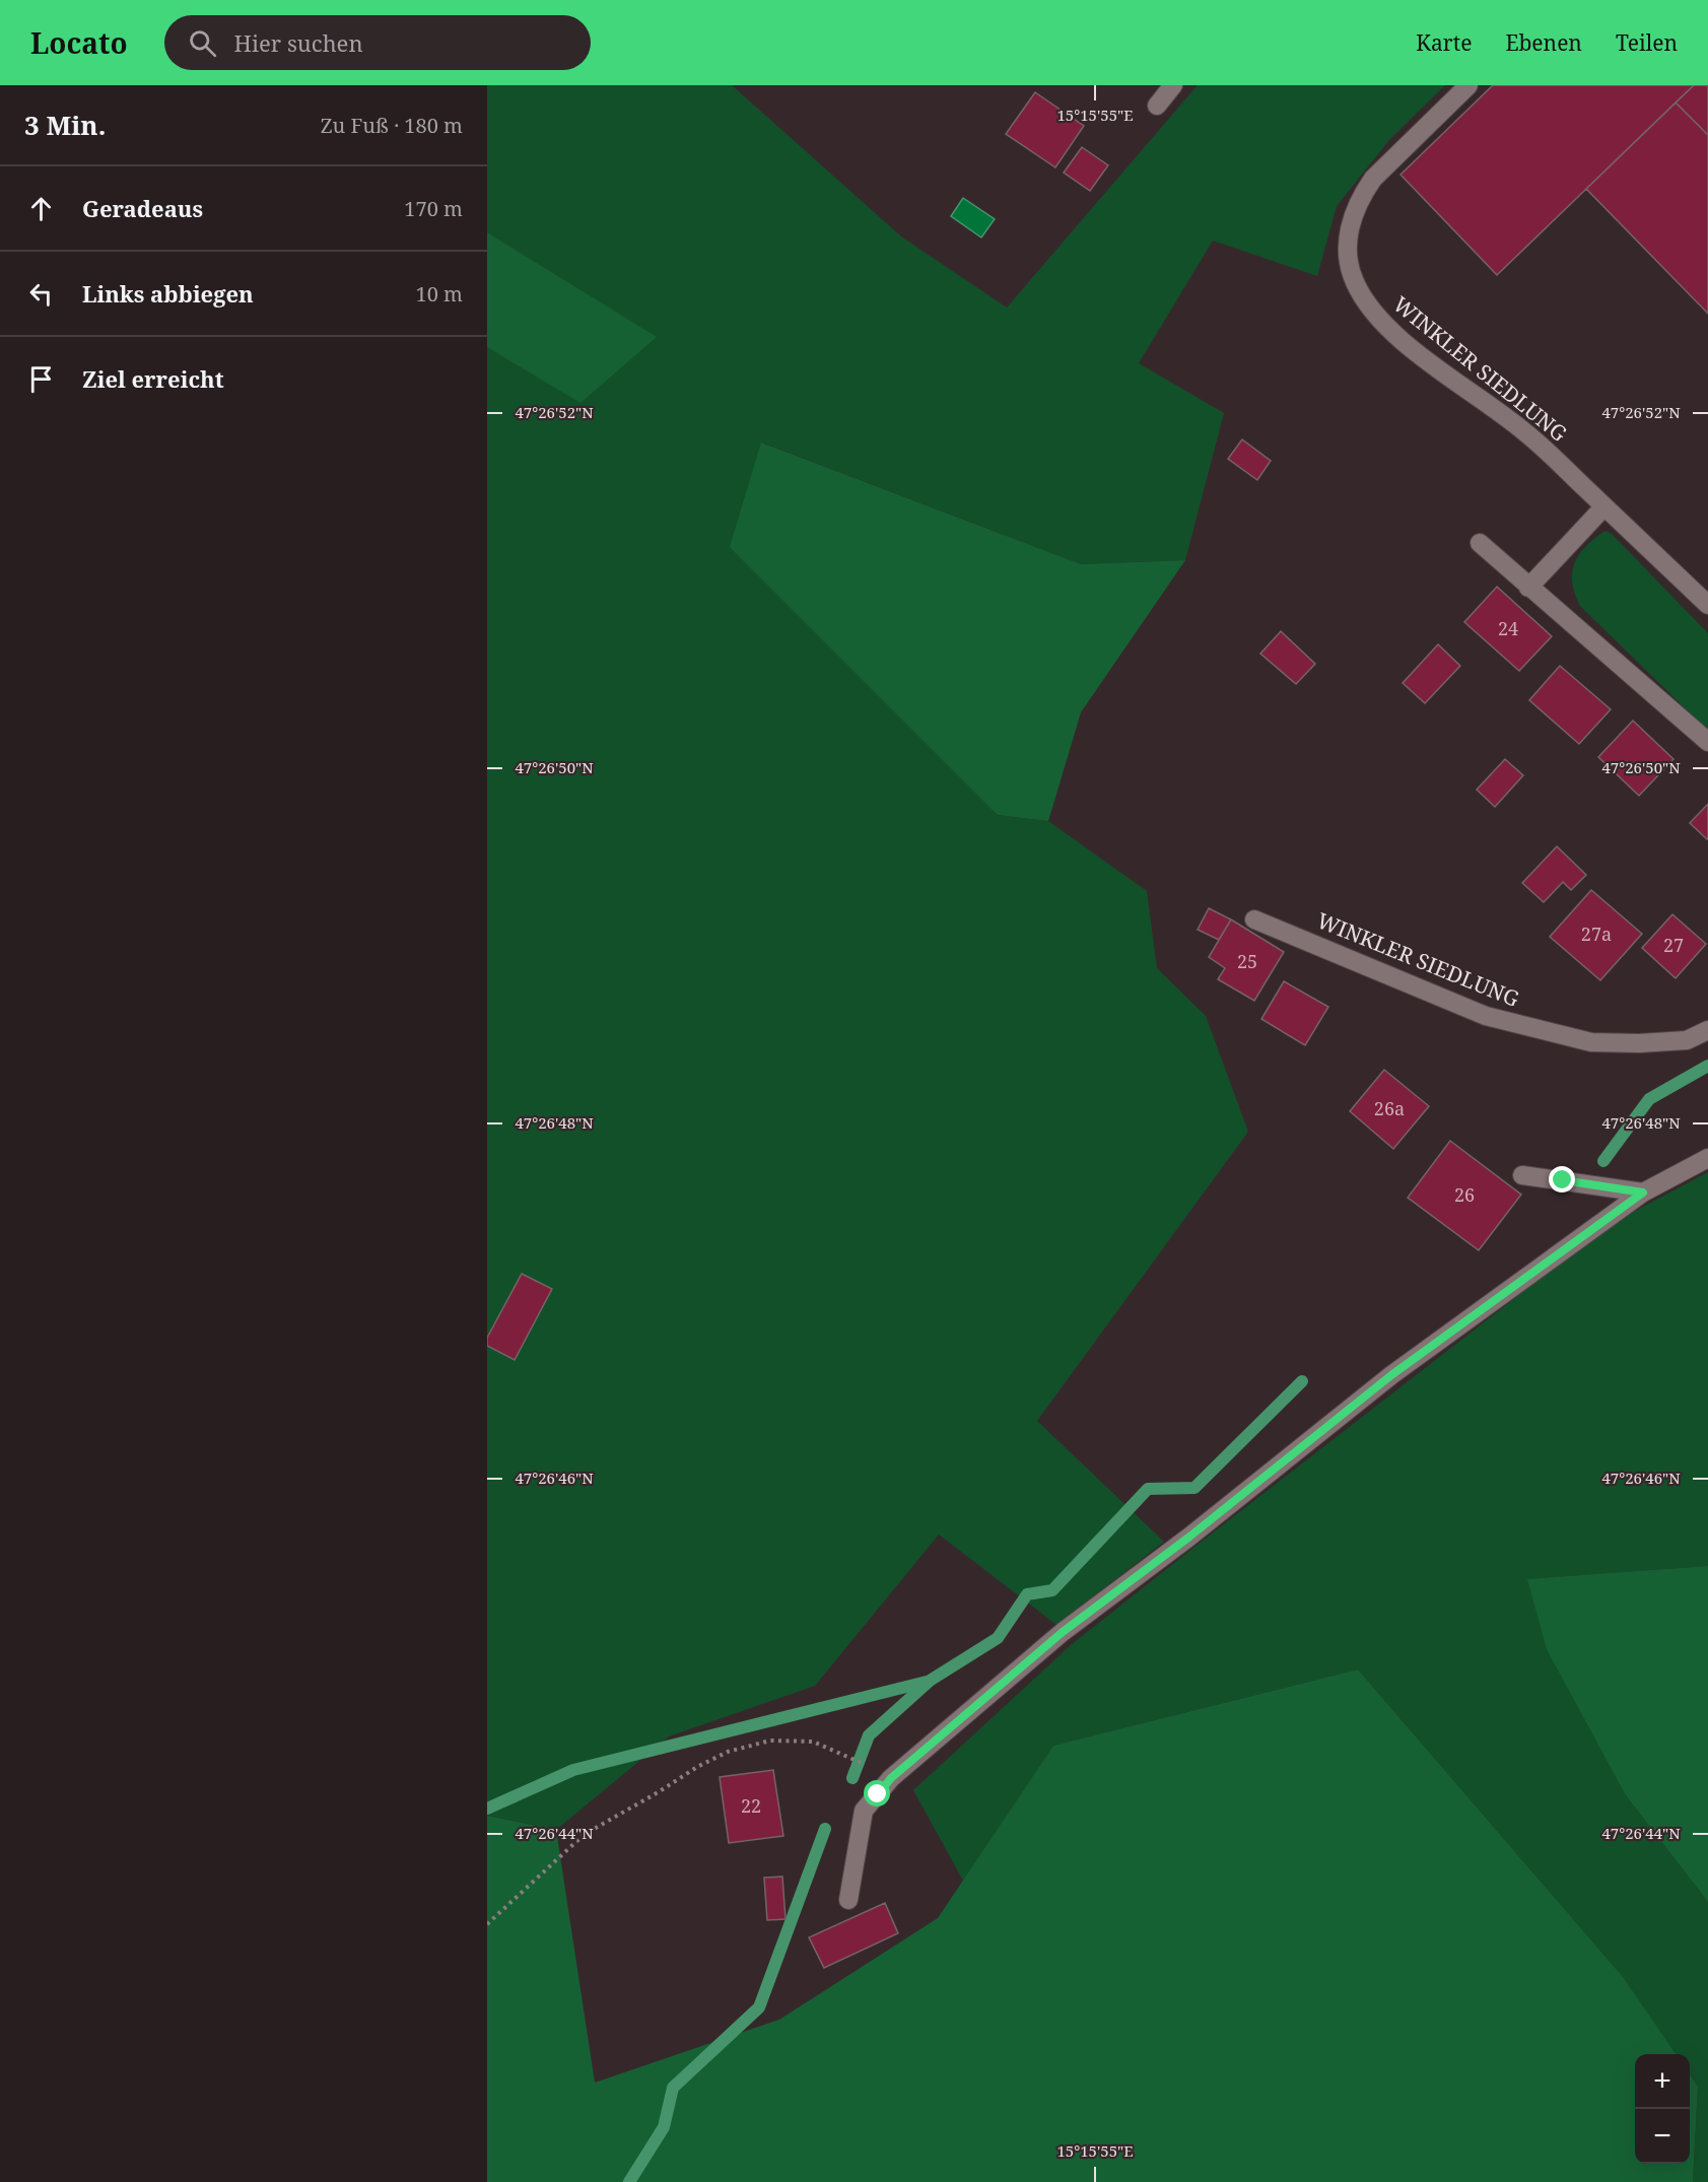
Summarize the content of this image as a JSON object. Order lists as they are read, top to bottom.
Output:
{
  "streets": {
    "street": ["WINKLER SIEDLUNG"]
  },
  "house_numbers": [
    "24",
    "27a",
    "27",
    "25",
    "26a",
    "26",
    "22"
  ],
  "page": {
    "header": "Locato",
    "search": "Hier suchen",
    "nav": ["Karte", "Ebenen", "Teilen"],
    "heading": ["3 Min.", "Zu Fuß · 180 m"],
    "list": [
      ["Geradeaus", "170 m"],
      ["Links abbiegen", "10 m"],
      "Ziel erreicht"
    ],
    "map_buttons": ["+", "−"]
  },
  "coordinates": [
    "15°15'55\"E",
    "47°26'52\"N",
    "47°26'50\"N",
    "47°26'48\"N",
    "47°26'46\"N",
    "47°26'44\"N"
  ]
}
